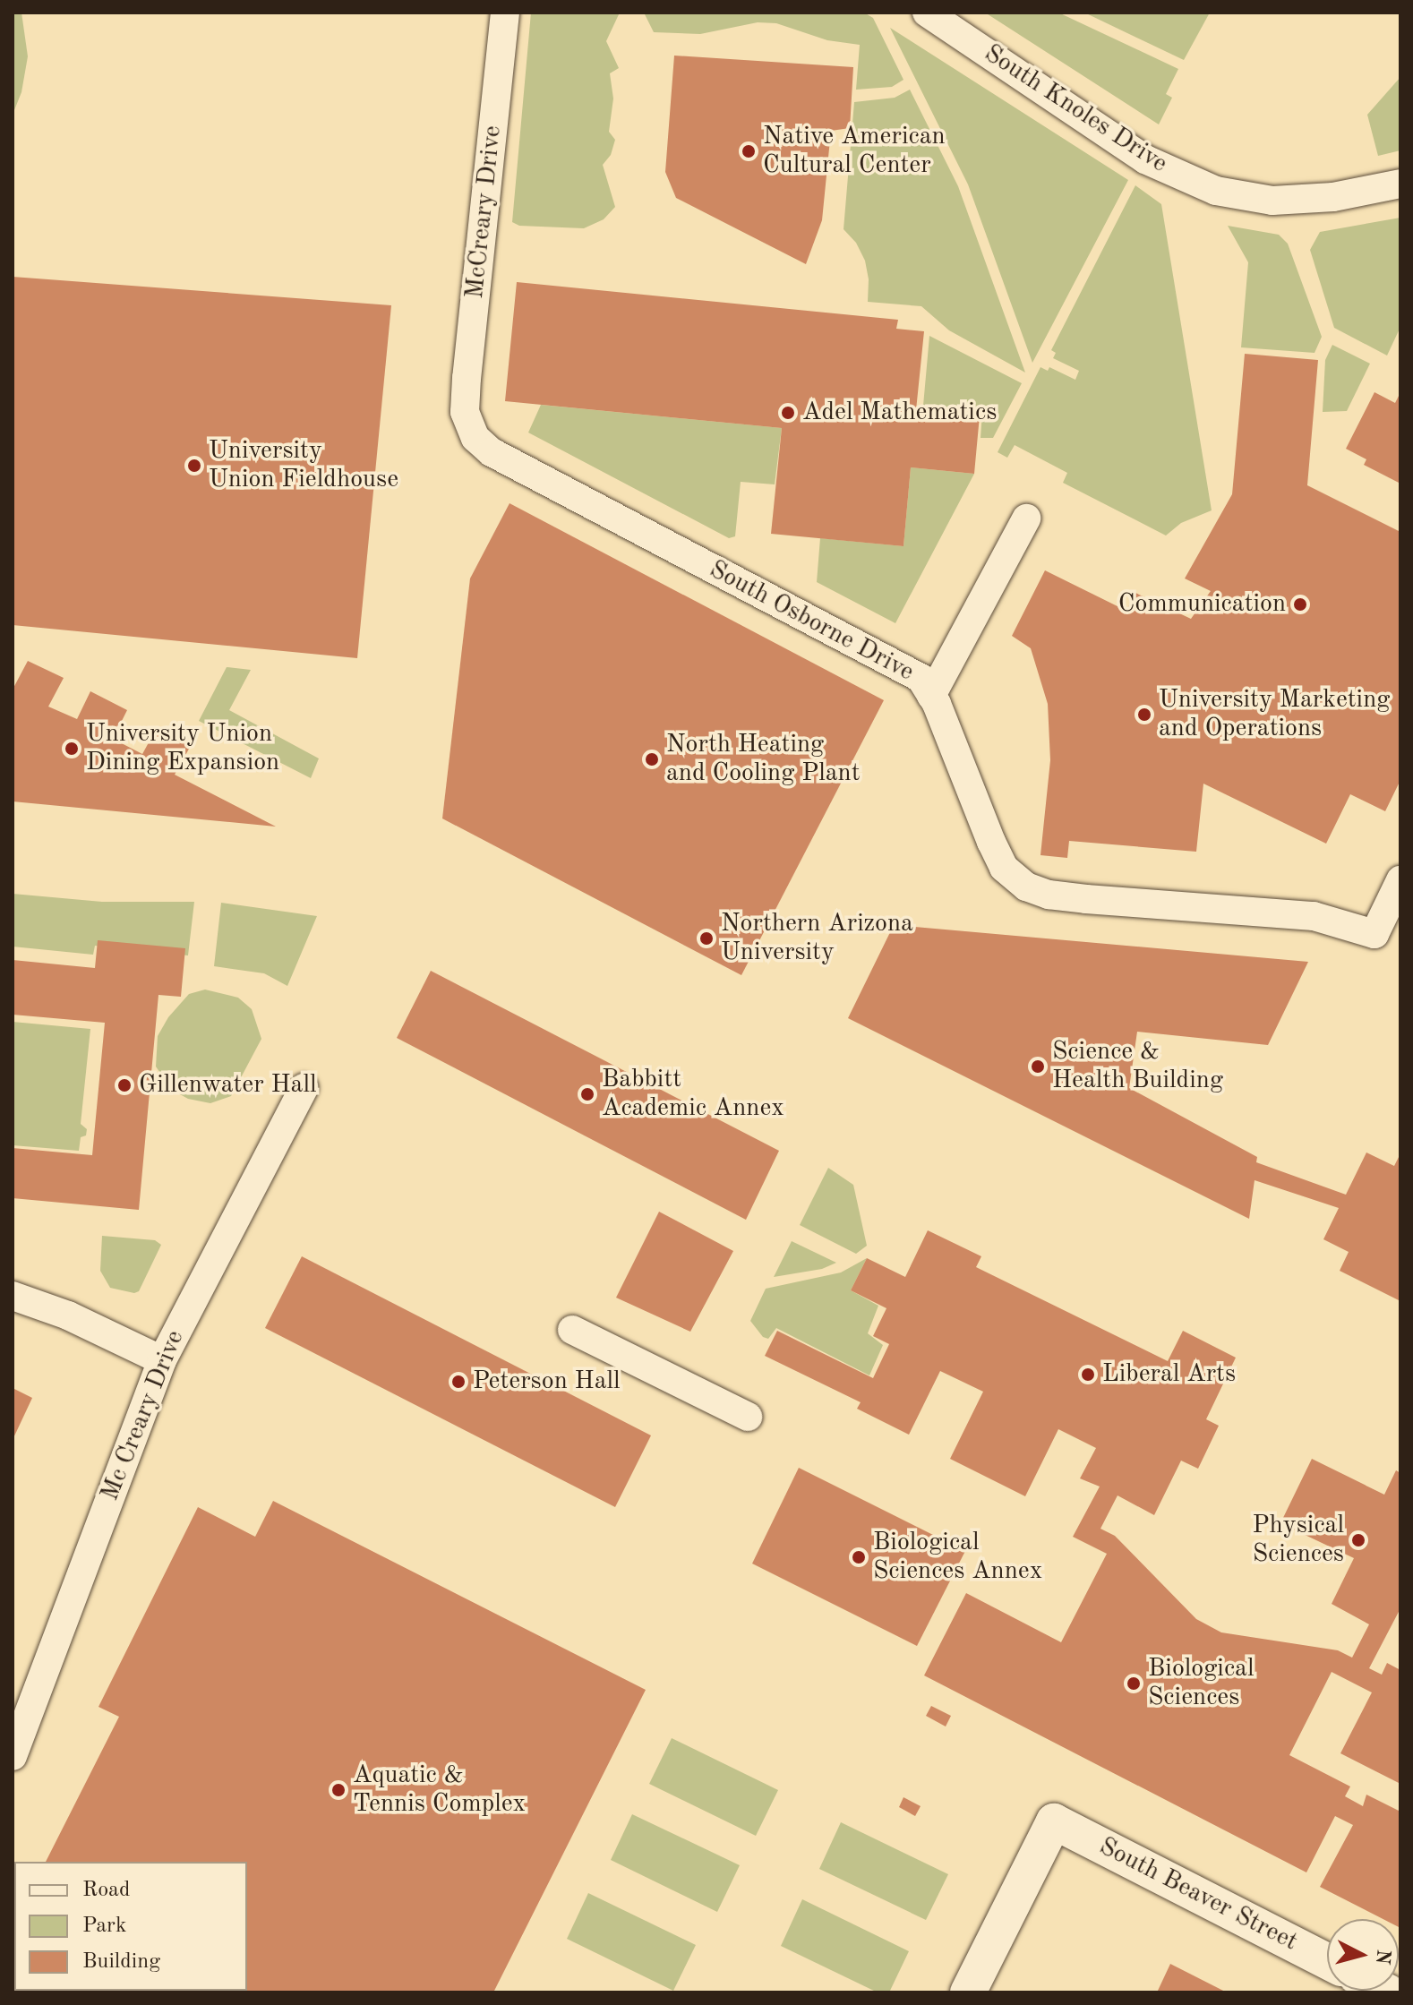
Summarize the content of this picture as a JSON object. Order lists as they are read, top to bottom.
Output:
{
  "streets": {
    "street": [
      "South Knoles Drive",
      "McCreary Drive",
      "South Osborne Drive",
      "Mc Creary Drive",
      "South Beaver Street"
    ]
  },
  "crossings": [
    ["McCreary Drive", "South Osborne Drive"]
  ],
  "places": [
    "Native American Cultural Center",
    "Adel Mathematics",
    "University Union Fieldhouse",
    "Communication",
    "University Marketing and Operations",
    "University Union Dining Expansion",
    "North Heating and Cooling Plant",
    "Northern Arizona University",
    "Science & Health Building",
    "Gillenwater Hall",
    "Babbitt Academic Annex",
    "Liberal Arts",
    "Peterson Hall",
    "Physical Sciences",
    "Biological Sciences Annex",
    "Biological Sciences",
    "Aquatic & Tennis Complex"
  ],
  "legend": ["Road", "Park", "Building"],
  "north": "right"
}
